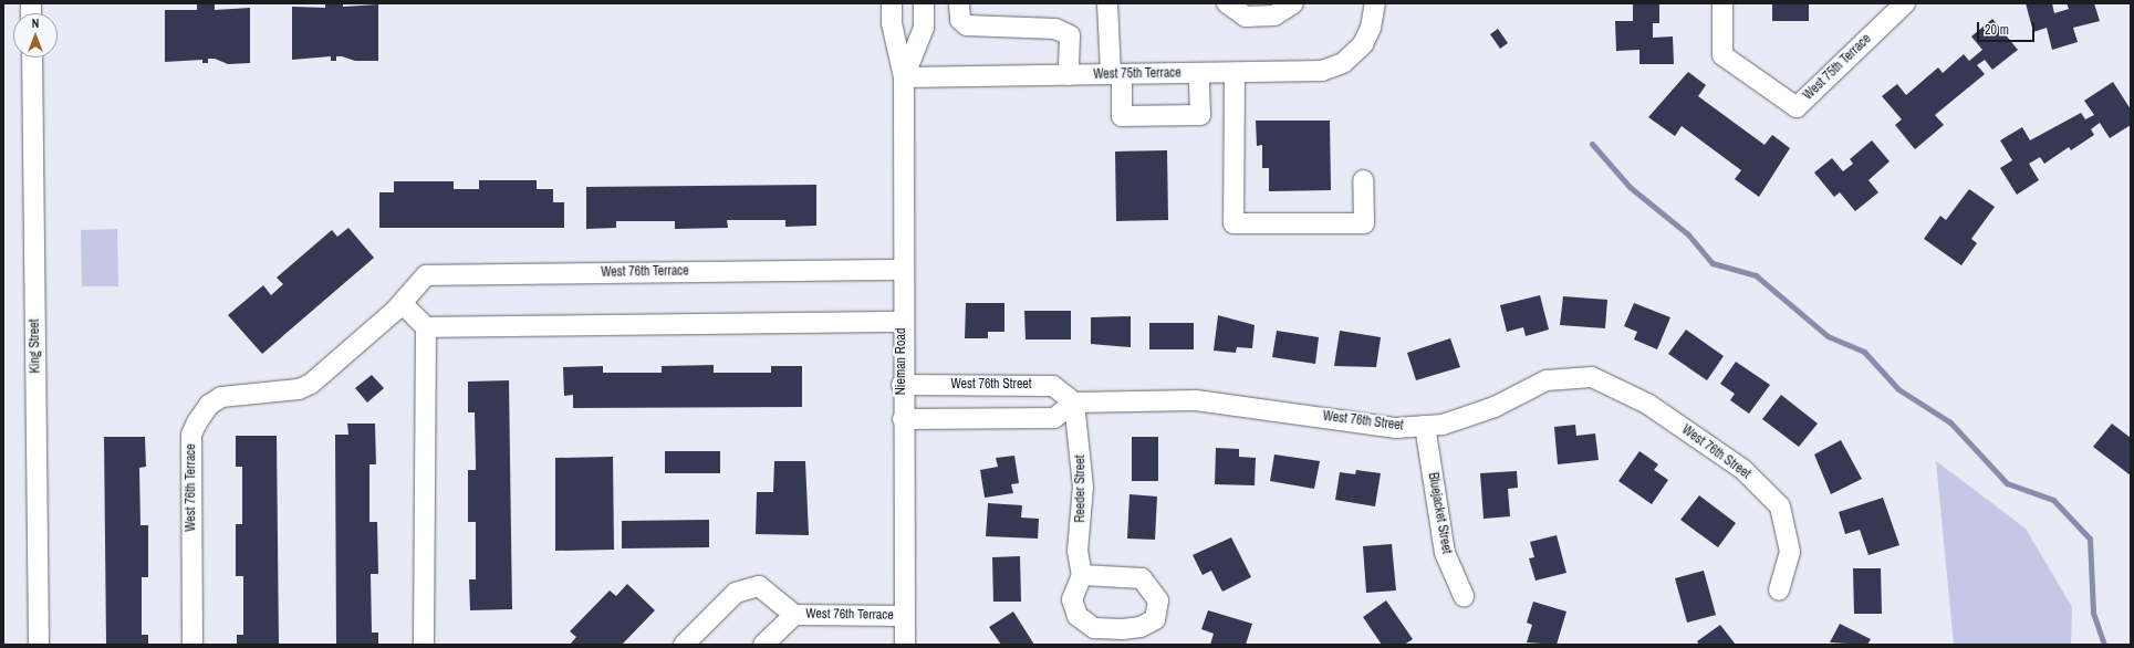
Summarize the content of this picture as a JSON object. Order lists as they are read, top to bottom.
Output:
{
  "streets": {
    "street": [
      "West 75th Terrace",
      "West 76th Terrace",
      "King Street",
      "Nieman Road",
      "West 76th Street",
      "Reeder Street",
      "Bluejacket Street"
    ]
  },
  "crossings": [
    ["West 75th Terrace", "Nieman Road"],
    ["West 76th Terrace", "Nieman Road"],
    ["Nieman Road", "West 76th Street"],
    ["West 76th Street", "Reeder Street"],
    ["West 76th Street", "Bluejacket Street"]
  ],
  "scale_bar": "20 m",
  "north": "top"
}
